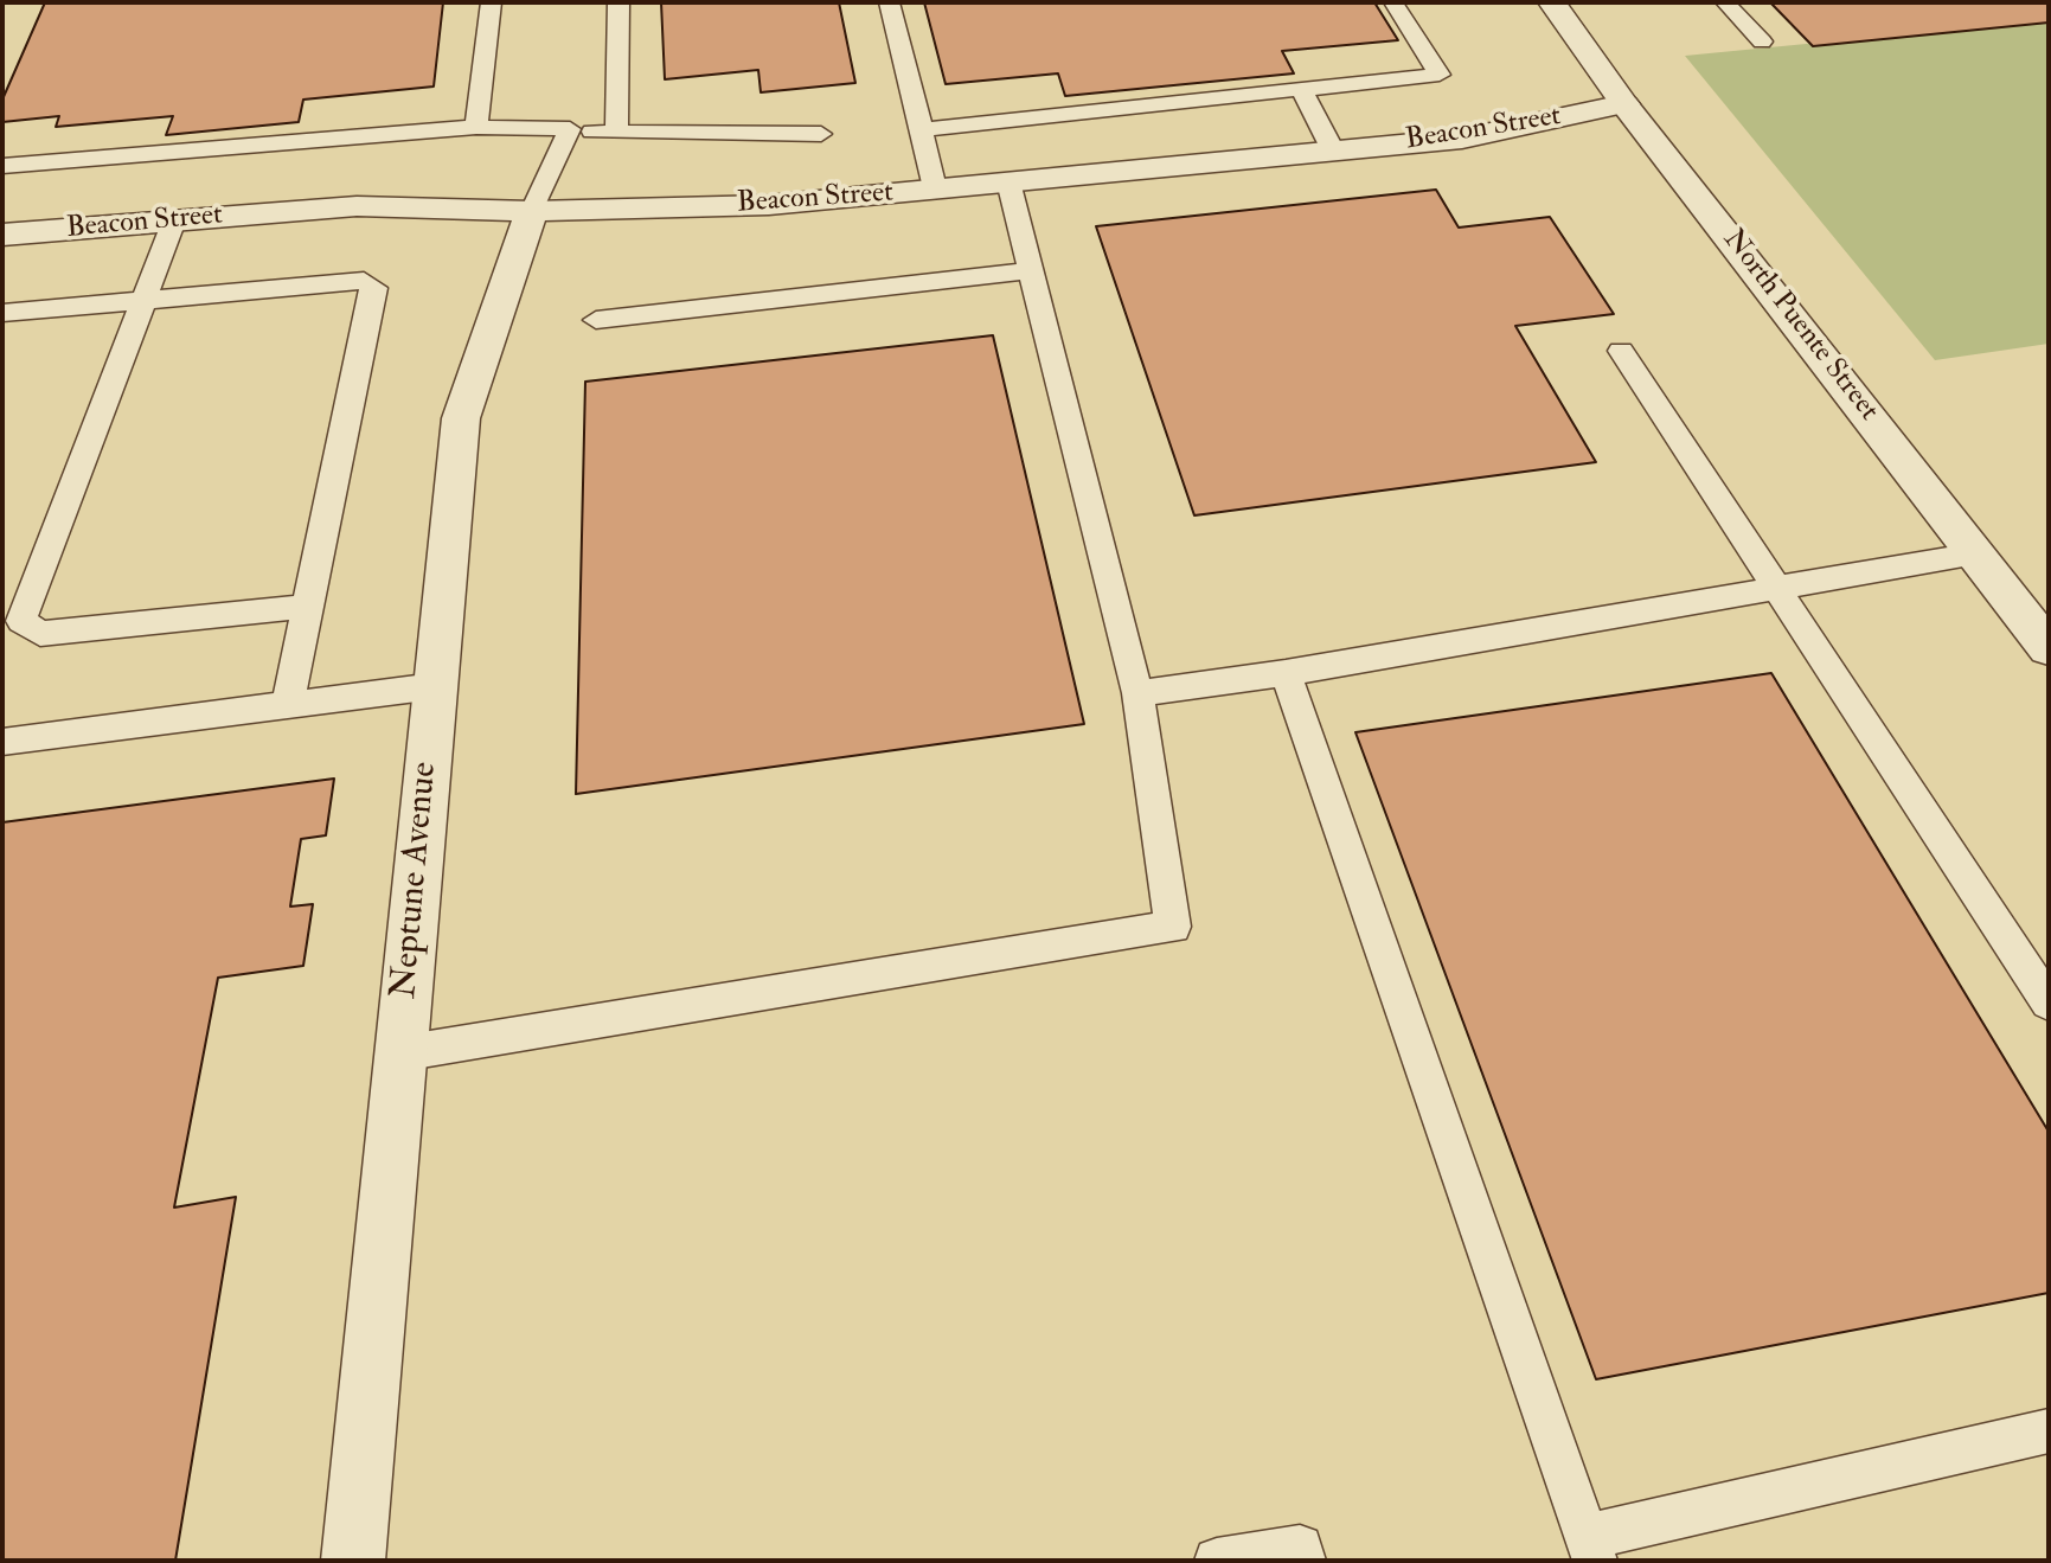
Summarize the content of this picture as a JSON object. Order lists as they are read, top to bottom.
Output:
{
  "streets": {
    "street": ["Beacon Street", "North Puente Street", "Neptune Avenue"]
  },
  "crossings": [
    ["Beacon Street", "North Puente Street"],
    ["Beacon Street", "Neptune Avenue"]
  ]
}
